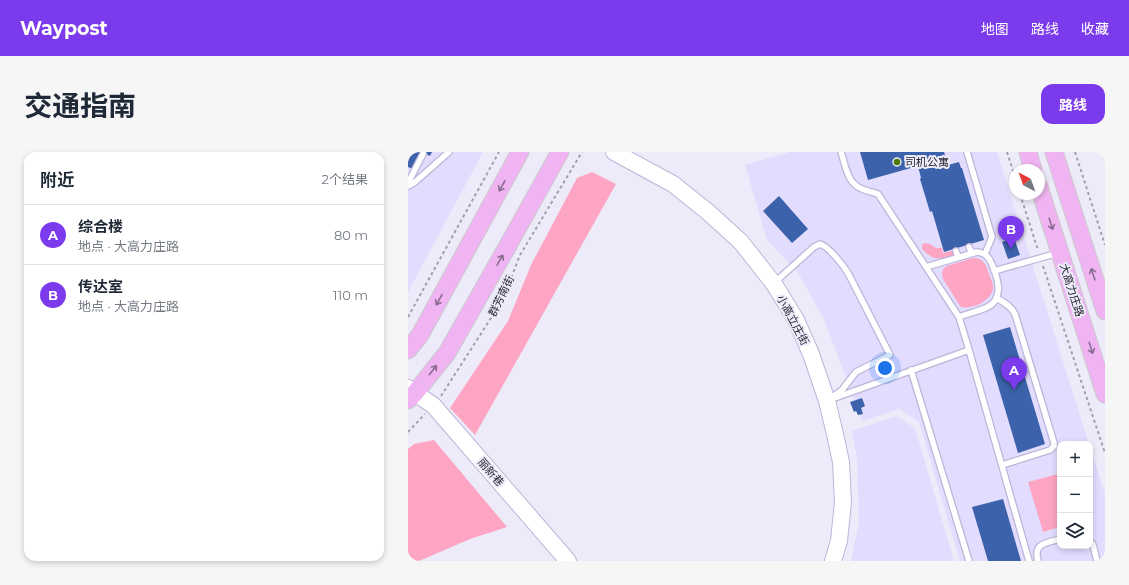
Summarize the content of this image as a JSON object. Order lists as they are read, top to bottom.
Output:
{
  "streets": {
    "main road": ["大高力庄路", "群芳南街"],
    "street": ["小高立庄街", "丽新巷"]
  },
  "crossings": [
    ["群芳南街", "丽新巷"]
  ],
  "places": ["司机公寓"],
  "north": "top left",
  "page": {
    "header": "Waypost",
    "nav": ["地图", "路线", "收藏"],
    "title": "交通指南",
    "buttons": "路线",
    "heading": ["附近", "2个结果"],
    "list": [
      {
        "mark": "A",
        "name": "综合楼",
        "note": "地点 · 大高力庄路",
        "value": "80 m"
      },
      {
        "mark": "B",
        "name": "传达室",
        "note": "地点 · 大高力庄路",
        "value": "110 m"
      }
    ],
    "pins": ["B", "A"],
    "map_buttons": ["+", "−"]
  }
}
